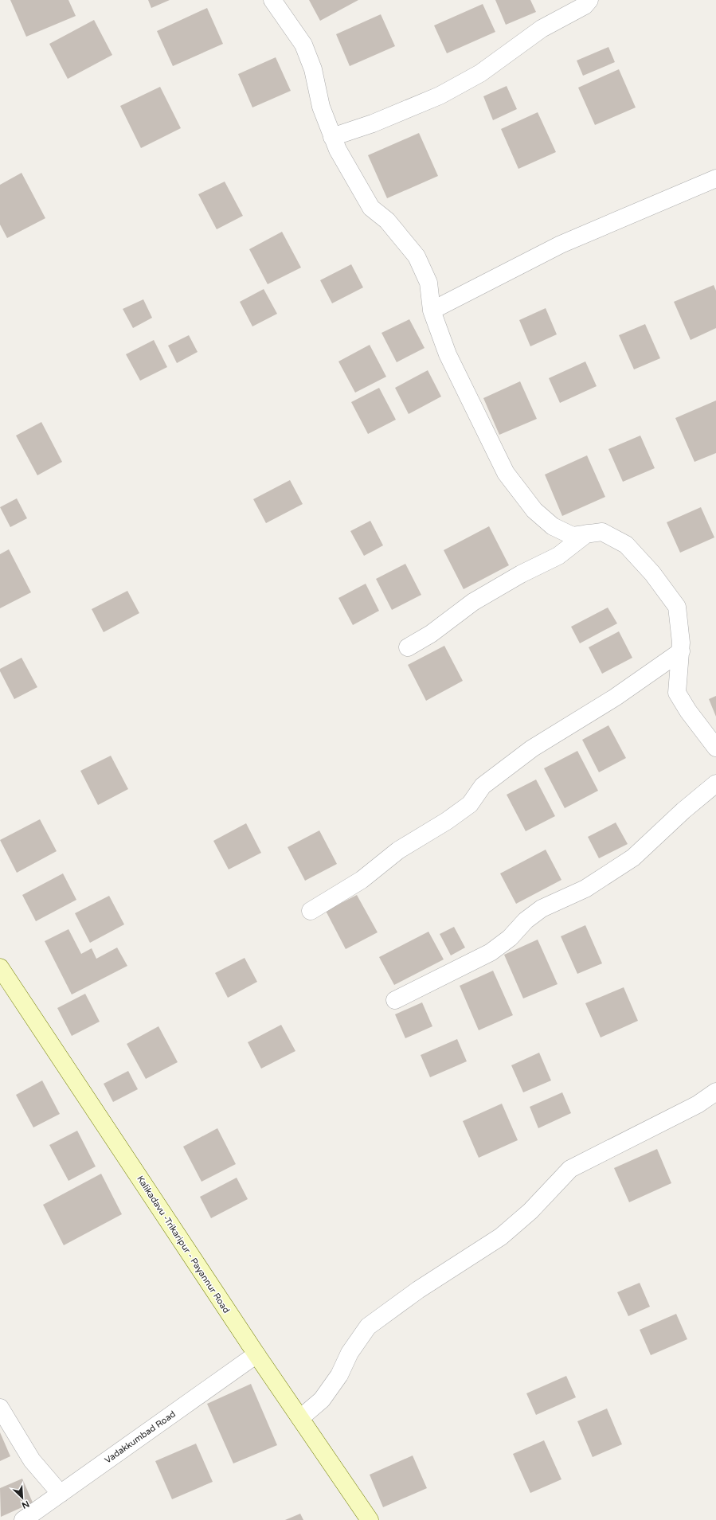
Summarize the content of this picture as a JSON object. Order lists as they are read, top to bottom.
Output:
{
  "streets": {
    "main road": ["Kalikadavu -Trikaripur - Payannur Road"],
    "street": ["Vadakkumbad Road"]
  },
  "crossings": [
    ["Kalikadavu -Trikaripur - Payannur Road", "Vadakkumbad Road"]
  ],
  "north": "bottom right"
}
